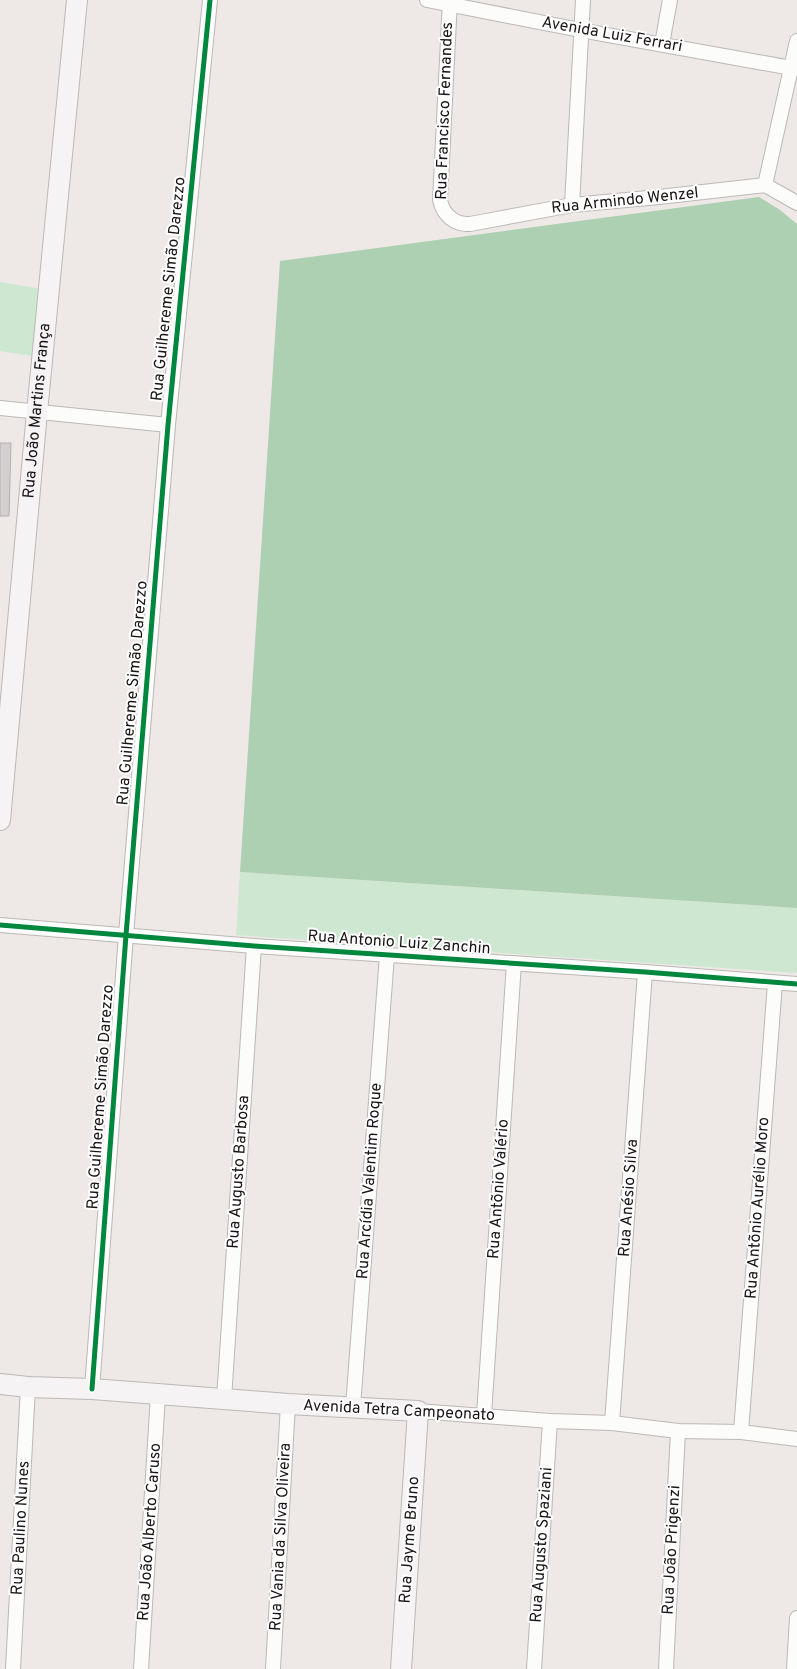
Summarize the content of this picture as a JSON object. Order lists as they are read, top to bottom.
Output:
{
  "streets": {
    "main road": ["Rua João Martins França", "Avenida Tetra Campeonato", "Rua Jayme Bruno"],
    "street": [
      "Avenida Luiz Ferrari",
      "Rua Francisco Fernandes",
      "Rua Armindo Wenzel",
      "Rua Guilhereme Simão Darezzo",
      "Rua Antonio Luiz Zanchin",
      "Rua Augusto Barbosa",
      "Rua Arcídia Valentim Roque",
      "Rua Antõnio Valério",
      "Rua Anésio Silva",
      "Rua Antõnio Aurélio Moro",
      "Rua Paulino Nunes",
      "Rua João Alberto Caruso",
      "Rua Vania da Silva Oliveira",
      "Rua Augusto Spaziani",
      "Rua João Prigenzi"
    ]
  },
  "crossings": [
    ["Avenida Luiz Ferrari", "Rua Francisco Fernandes"],
    ["Rua Francisco Fernandes", "Rua Armindo Wenzel"],
    ["Rua Guilhereme Simão Darezzo", "Rua Antonio Luiz Zanchin"],
    ["Rua Guilhereme Simão Darezzo", "Avenida Tetra Campeonato"],
    ["Rua Antonio Luiz Zanchin", "Rua Augusto Barbosa"],
    ["Rua Antonio Luiz Zanchin", "Rua Arcídia Valentim Roque"],
    ["Rua Antonio Luiz Zanchin", "Rua Antõnio Valério"],
    ["Rua Antonio Luiz Zanchin", "Rua Anésio Silva"],
    ["Rua Antonio Luiz Zanchin", "Rua Antõnio Aurélio Moro"],
    ["Rua Augusto Barbosa", "Avenida Tetra Campeonato"],
    ["Rua Arcídia Valentim Roque", "Avenida Tetra Campeonato"],
    ["Rua Antõnio Valério", "Avenida Tetra Campeonato"],
    ["Rua Anésio Silva", "Avenida Tetra Campeonato"],
    ["Rua Antõnio Aurélio Moro", "Avenida Tetra Campeonato"],
    ["Avenida Tetra Campeonato", "Rua Paulino Nunes"],
    ["Avenida Tetra Campeonato", "Rua João Alberto Caruso"],
    ["Avenida Tetra Campeonato", "Rua Vania da Silva Oliveira"],
    ["Avenida Tetra Campeonato", "Rua Jayme Bruno"],
    ["Avenida Tetra Campeonato", "Rua Augusto Spaziani"],
    ["Avenida Tetra Campeonato", "Rua João Prigenzi"]
  ]
}
